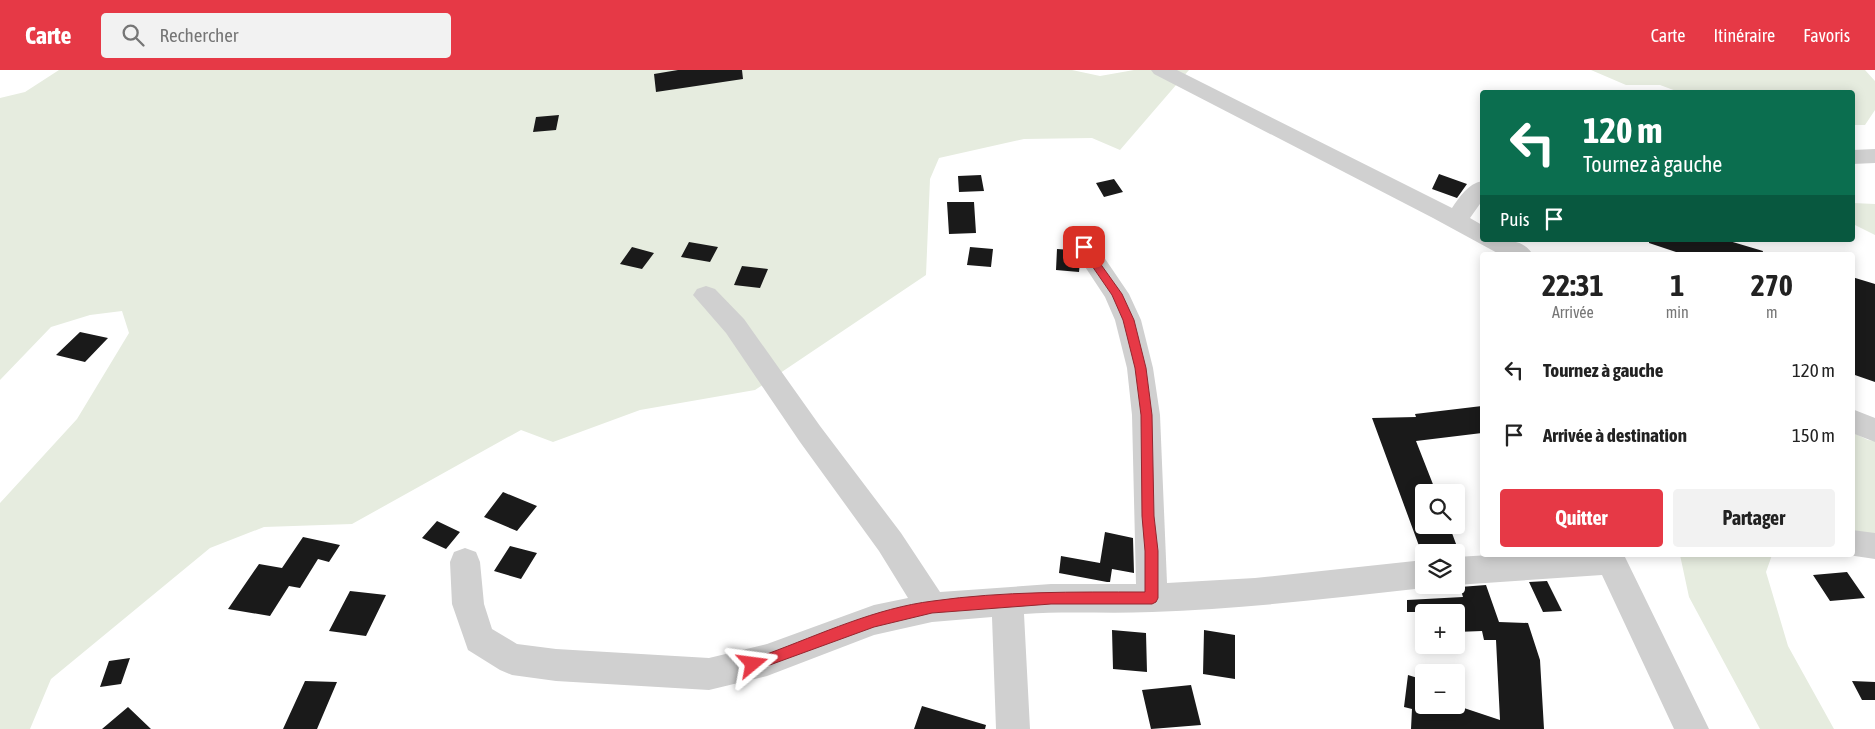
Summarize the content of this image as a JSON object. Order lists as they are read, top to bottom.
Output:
{
  "page": {
    "header": "Carte",
    "search": "Rechercher",
    "nav": ["Carte", "Itinéraire", "Favoris"],
    "turn": ["120 m", "Tournez à gauche"],
    "then": "Puis",
    "eta": [
      "22:31",
      "Arrivée",
      "1",
      "min",
      "270",
      "m"
    ],
    "list": [
      {
        "name": "Tournez à gauche",
        "value": "120 m"
      },
      {
        "name": "Arrivée à destination",
        "value": "150 m"
      }
    ],
    "buttons": ["Quitter", "Partager"],
    "map_buttons": ["+", "−"]
  }
}
